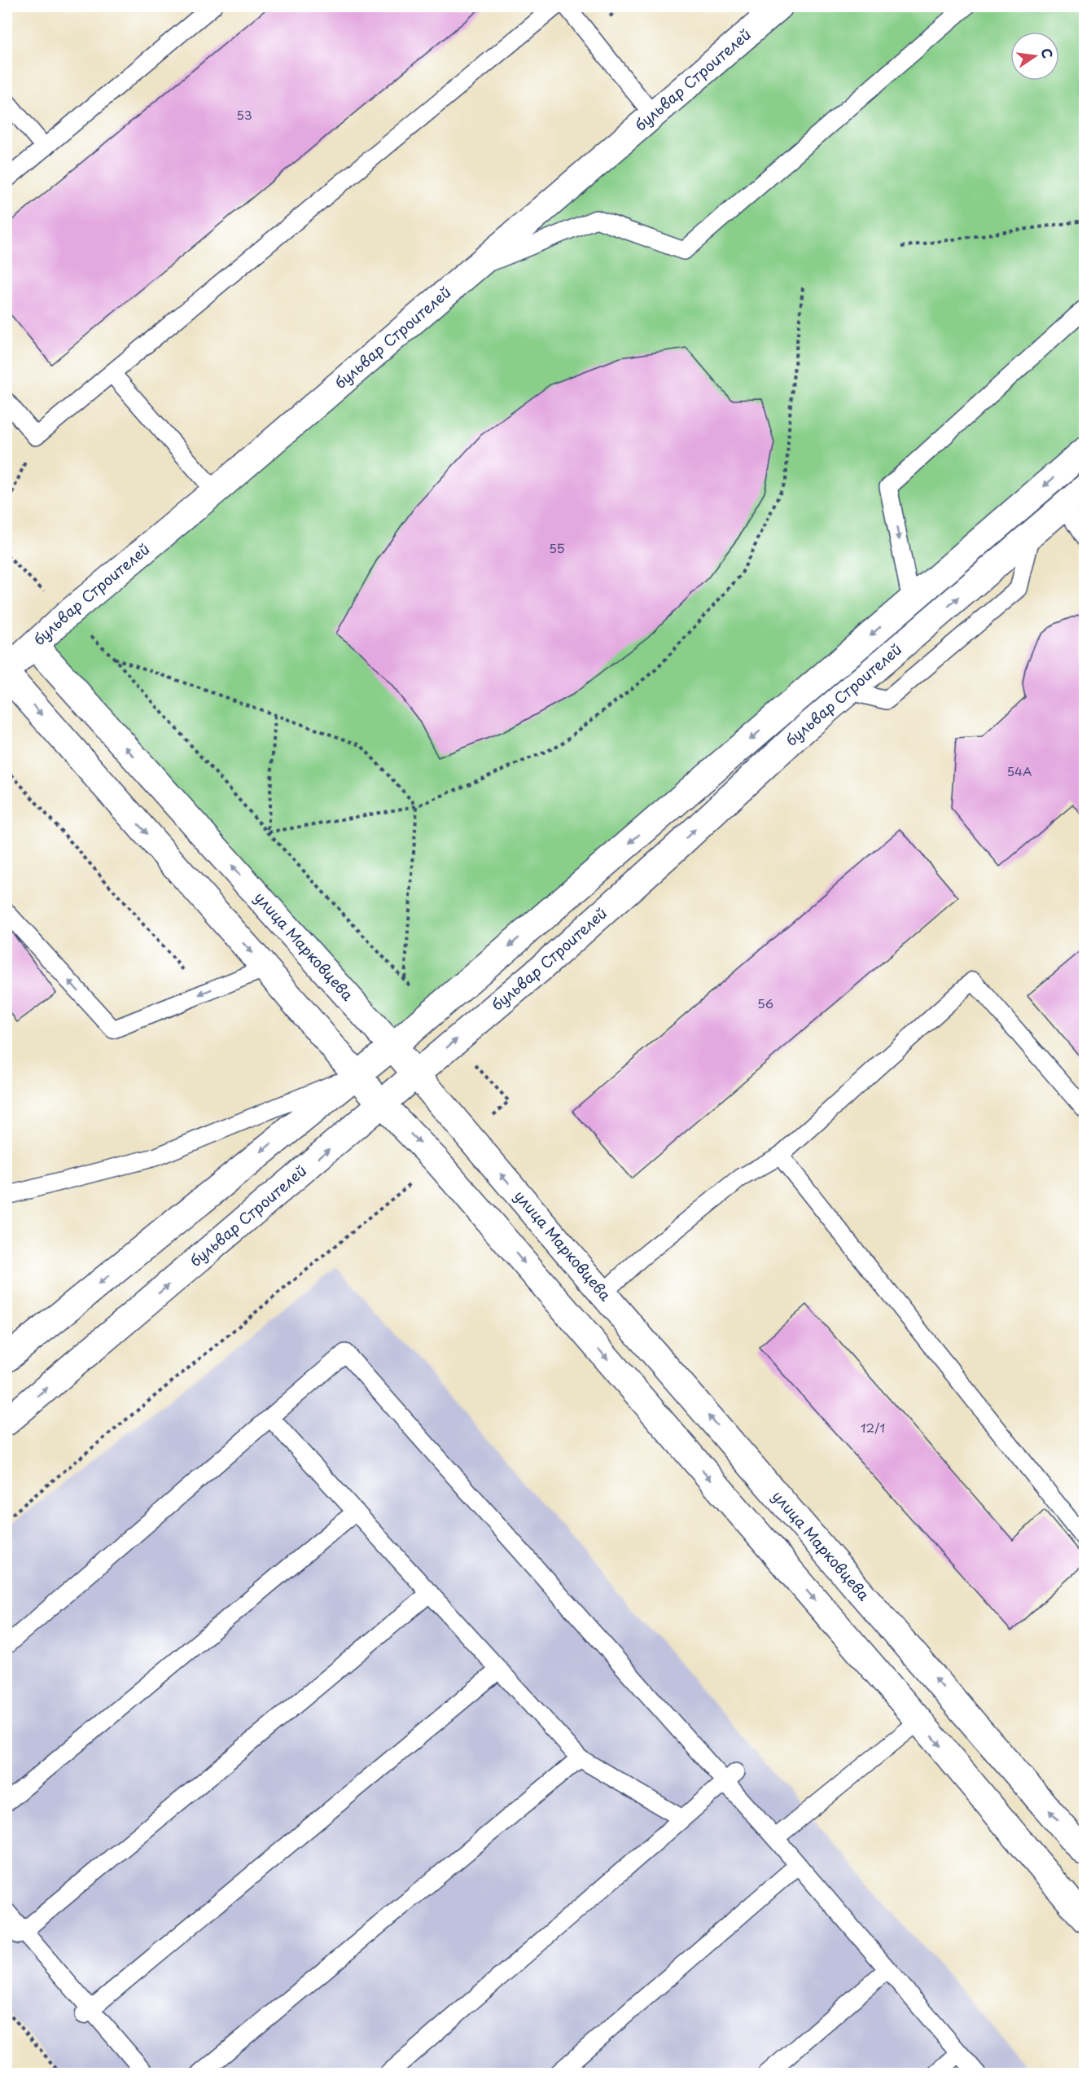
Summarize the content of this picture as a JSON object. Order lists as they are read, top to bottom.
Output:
{
  "streets": {
    "main road": ["бульвар Строителей", "улица Марковцева"]
  },
  "crossings": [
    ["бульвар Строителей", "улица Марковцева"]
  ],
  "house_numbers": [
    "53",
    "55",
    "54А",
    "56",
    "12/1"
  ],
  "north": "right"
}
